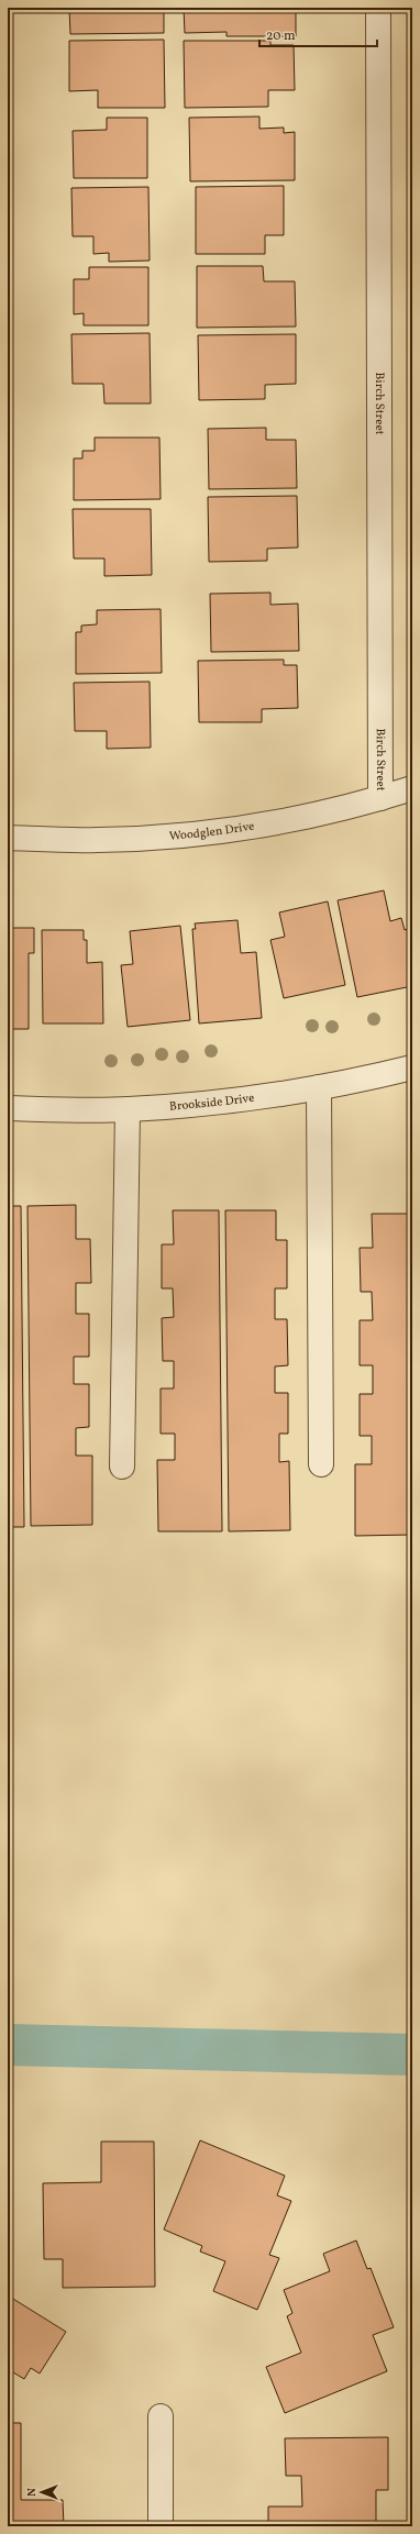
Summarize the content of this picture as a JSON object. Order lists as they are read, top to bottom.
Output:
{
  "streets": {
    "street": ["Birch Street", "Woodglen Drive", "Brookside Drive"]
  },
  "crossings": [
    ["Birch Street", "Woodglen Drive"]
  ],
  "scale_bar": "20 m",
  "north": "left"
}
